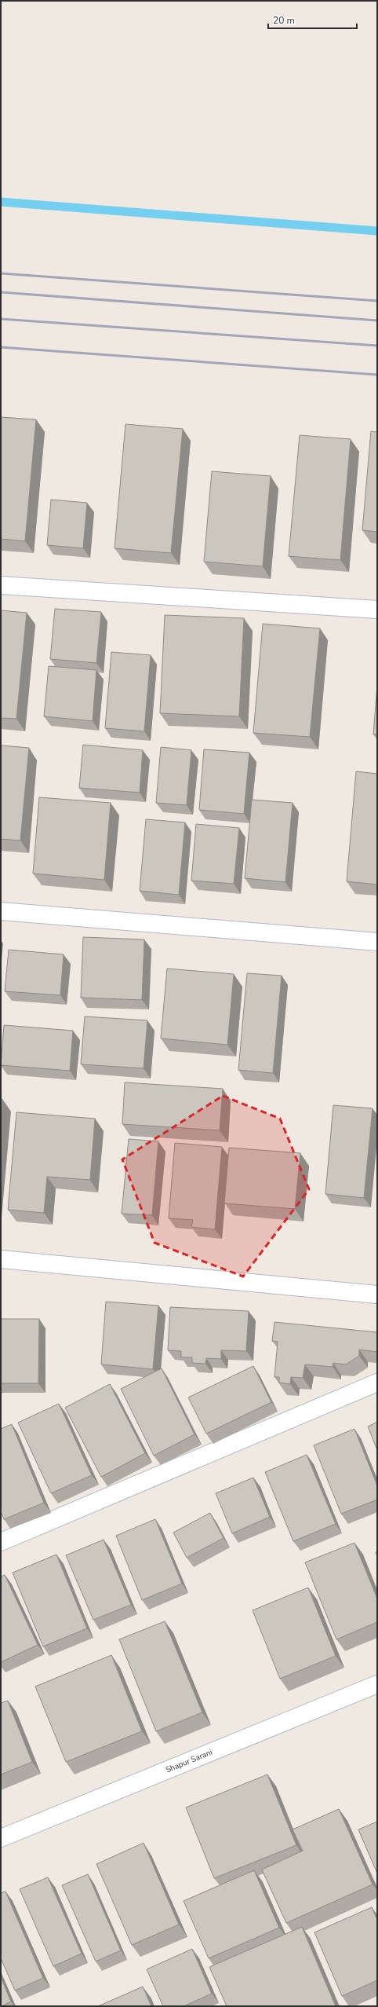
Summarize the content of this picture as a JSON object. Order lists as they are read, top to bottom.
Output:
{
  "streets": {
    "street": ["Shapur Sarani"]
  },
  "scale_bar": "20 m"
}
